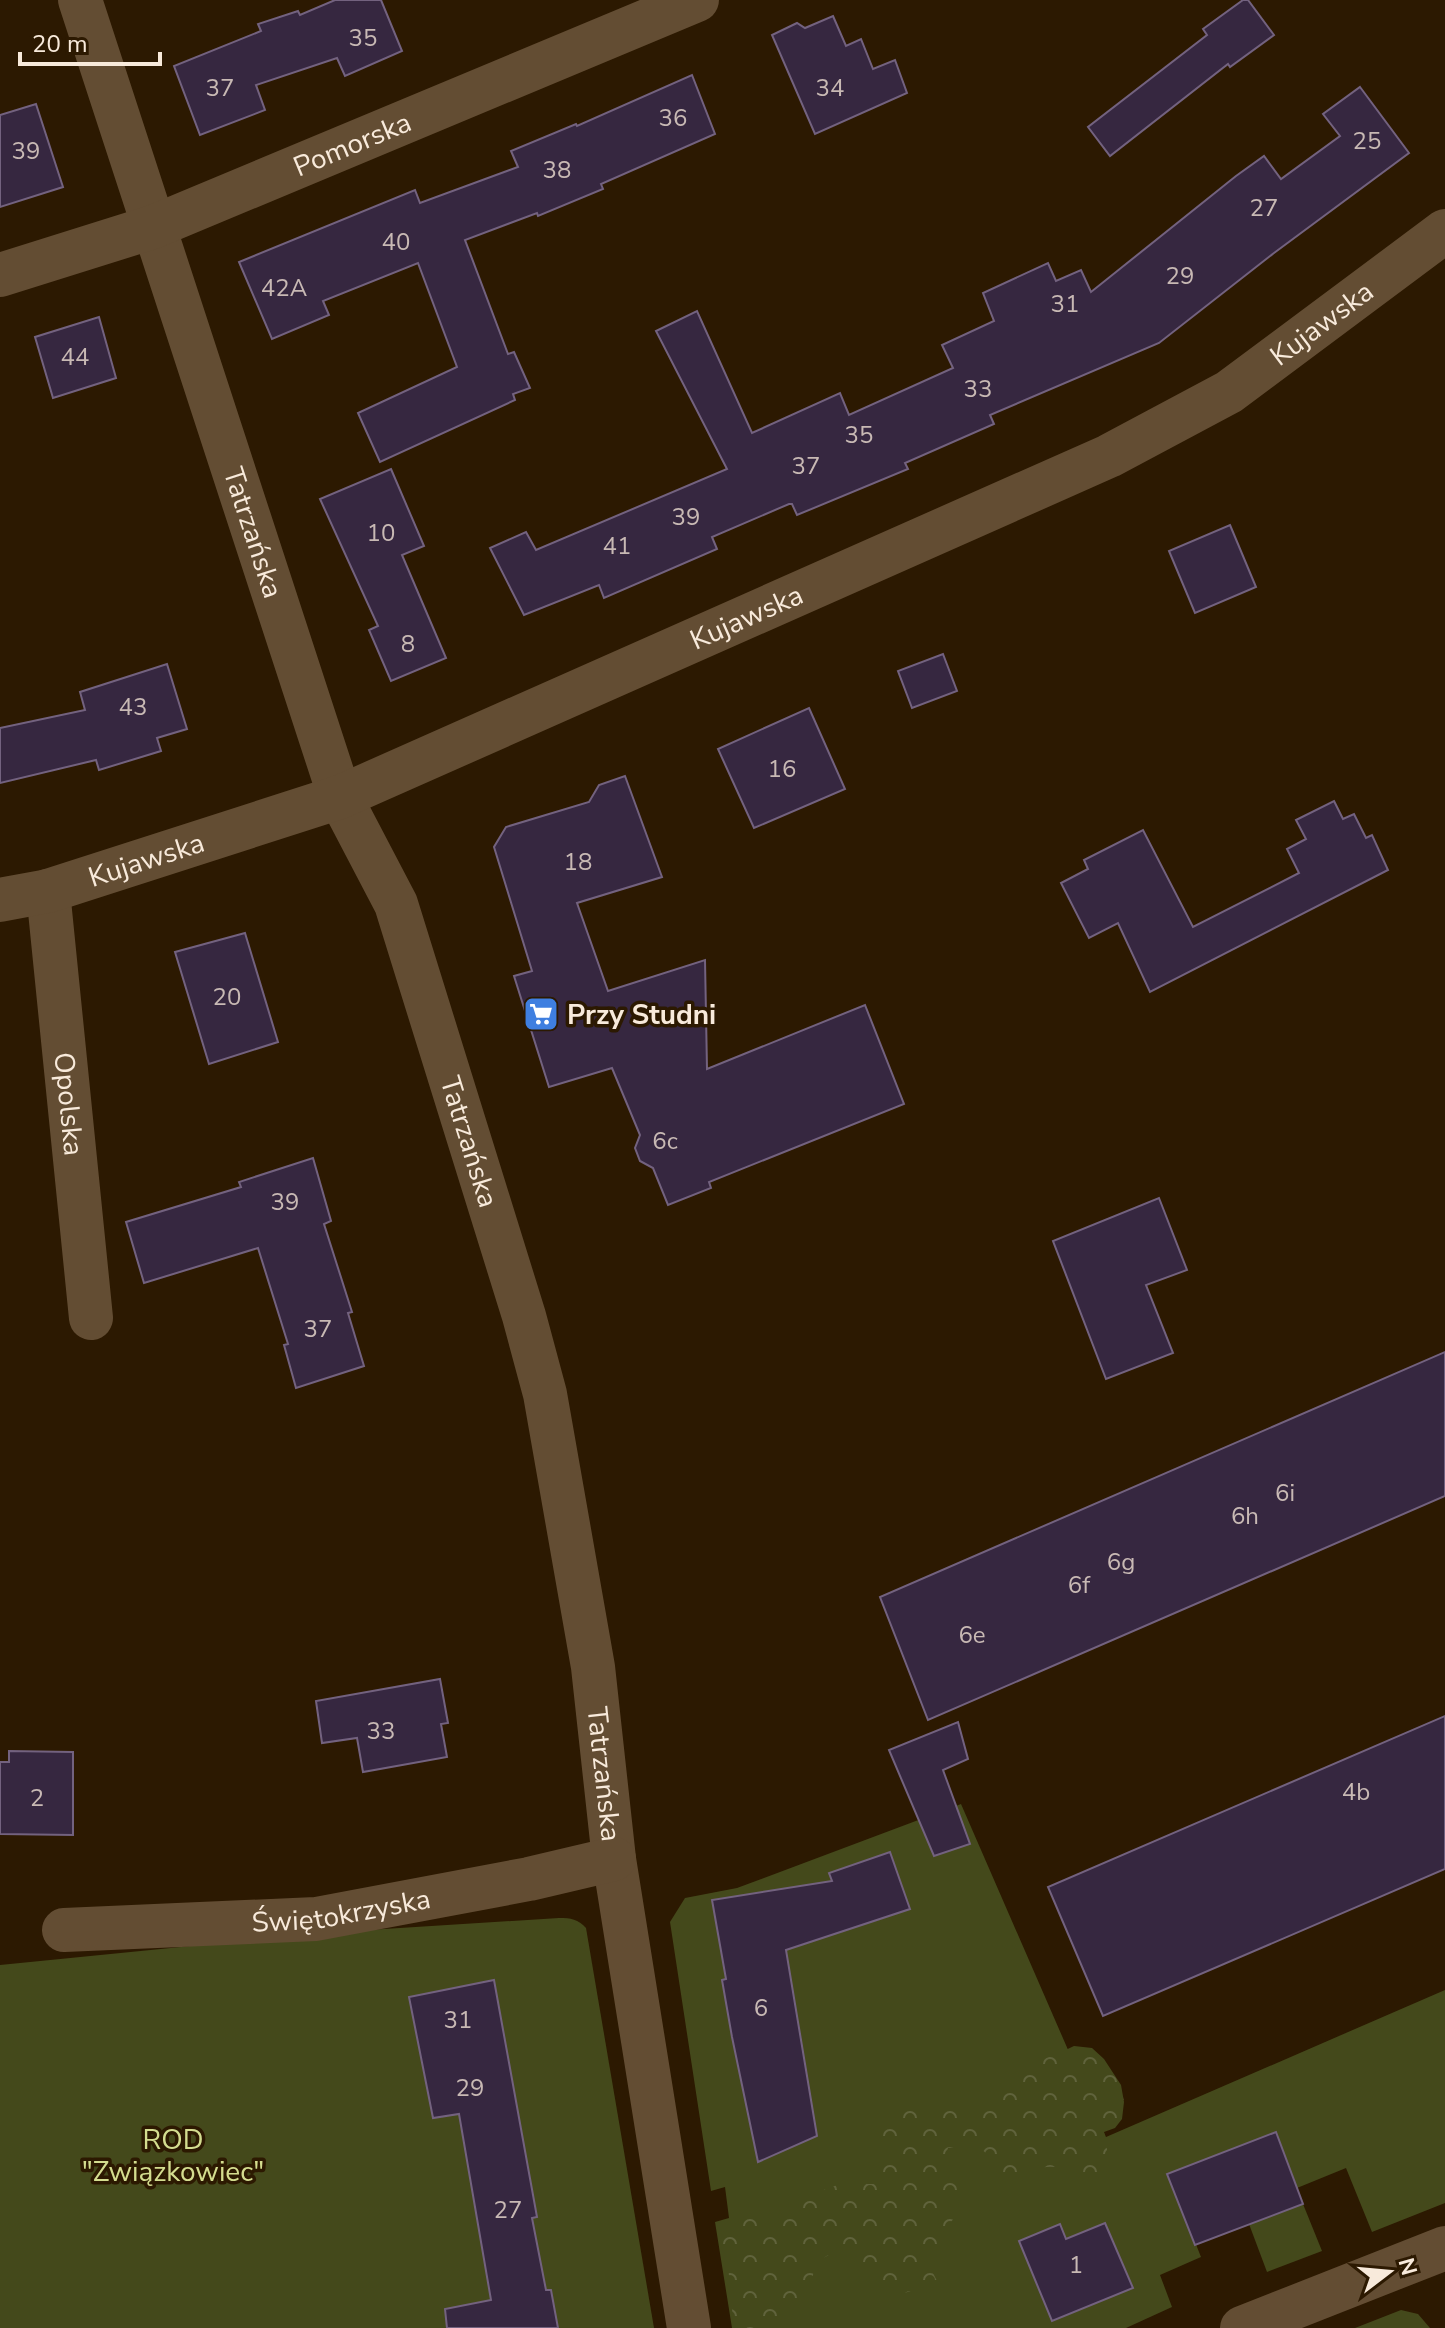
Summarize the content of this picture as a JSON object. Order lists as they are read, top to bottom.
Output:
{
  "streets": {
    "street": [
      "Pomorska",
      "Kujawska",
      "Tatrzańska",
      "Opolska",
      "Świętokrzyska"
    ]
  },
  "crossings": [
    ["Pomorska", "Tatrzańska"],
    ["Kujawska", "Tatrzańska"],
    ["Kujawska", "Opolska"],
    ["Tatrzańska", "Świętokrzyska"]
  ],
  "parks": ["ROD \"Związkowiec\""],
  "places": {
    "supermarket": ["Przy Studni"]
  },
  "house_numbers": [
    "35",
    "37",
    "34",
    "36",
    "25",
    "39",
    "38",
    "27",
    "40",
    "29",
    "42A",
    "31",
    "44",
    "33",
    "35",
    "37",
    "39",
    "10",
    "41",
    "8",
    "43",
    "16",
    "18",
    "20",
    "6c",
    "39",
    "37",
    "6i",
    "6h",
    "6g",
    "6f",
    "6e",
    "33",
    "4b",
    "2",
    "6",
    "31",
    "29",
    "27",
    "1"
  ],
  "scale_bar": "20 m",
  "north": "right"
}
